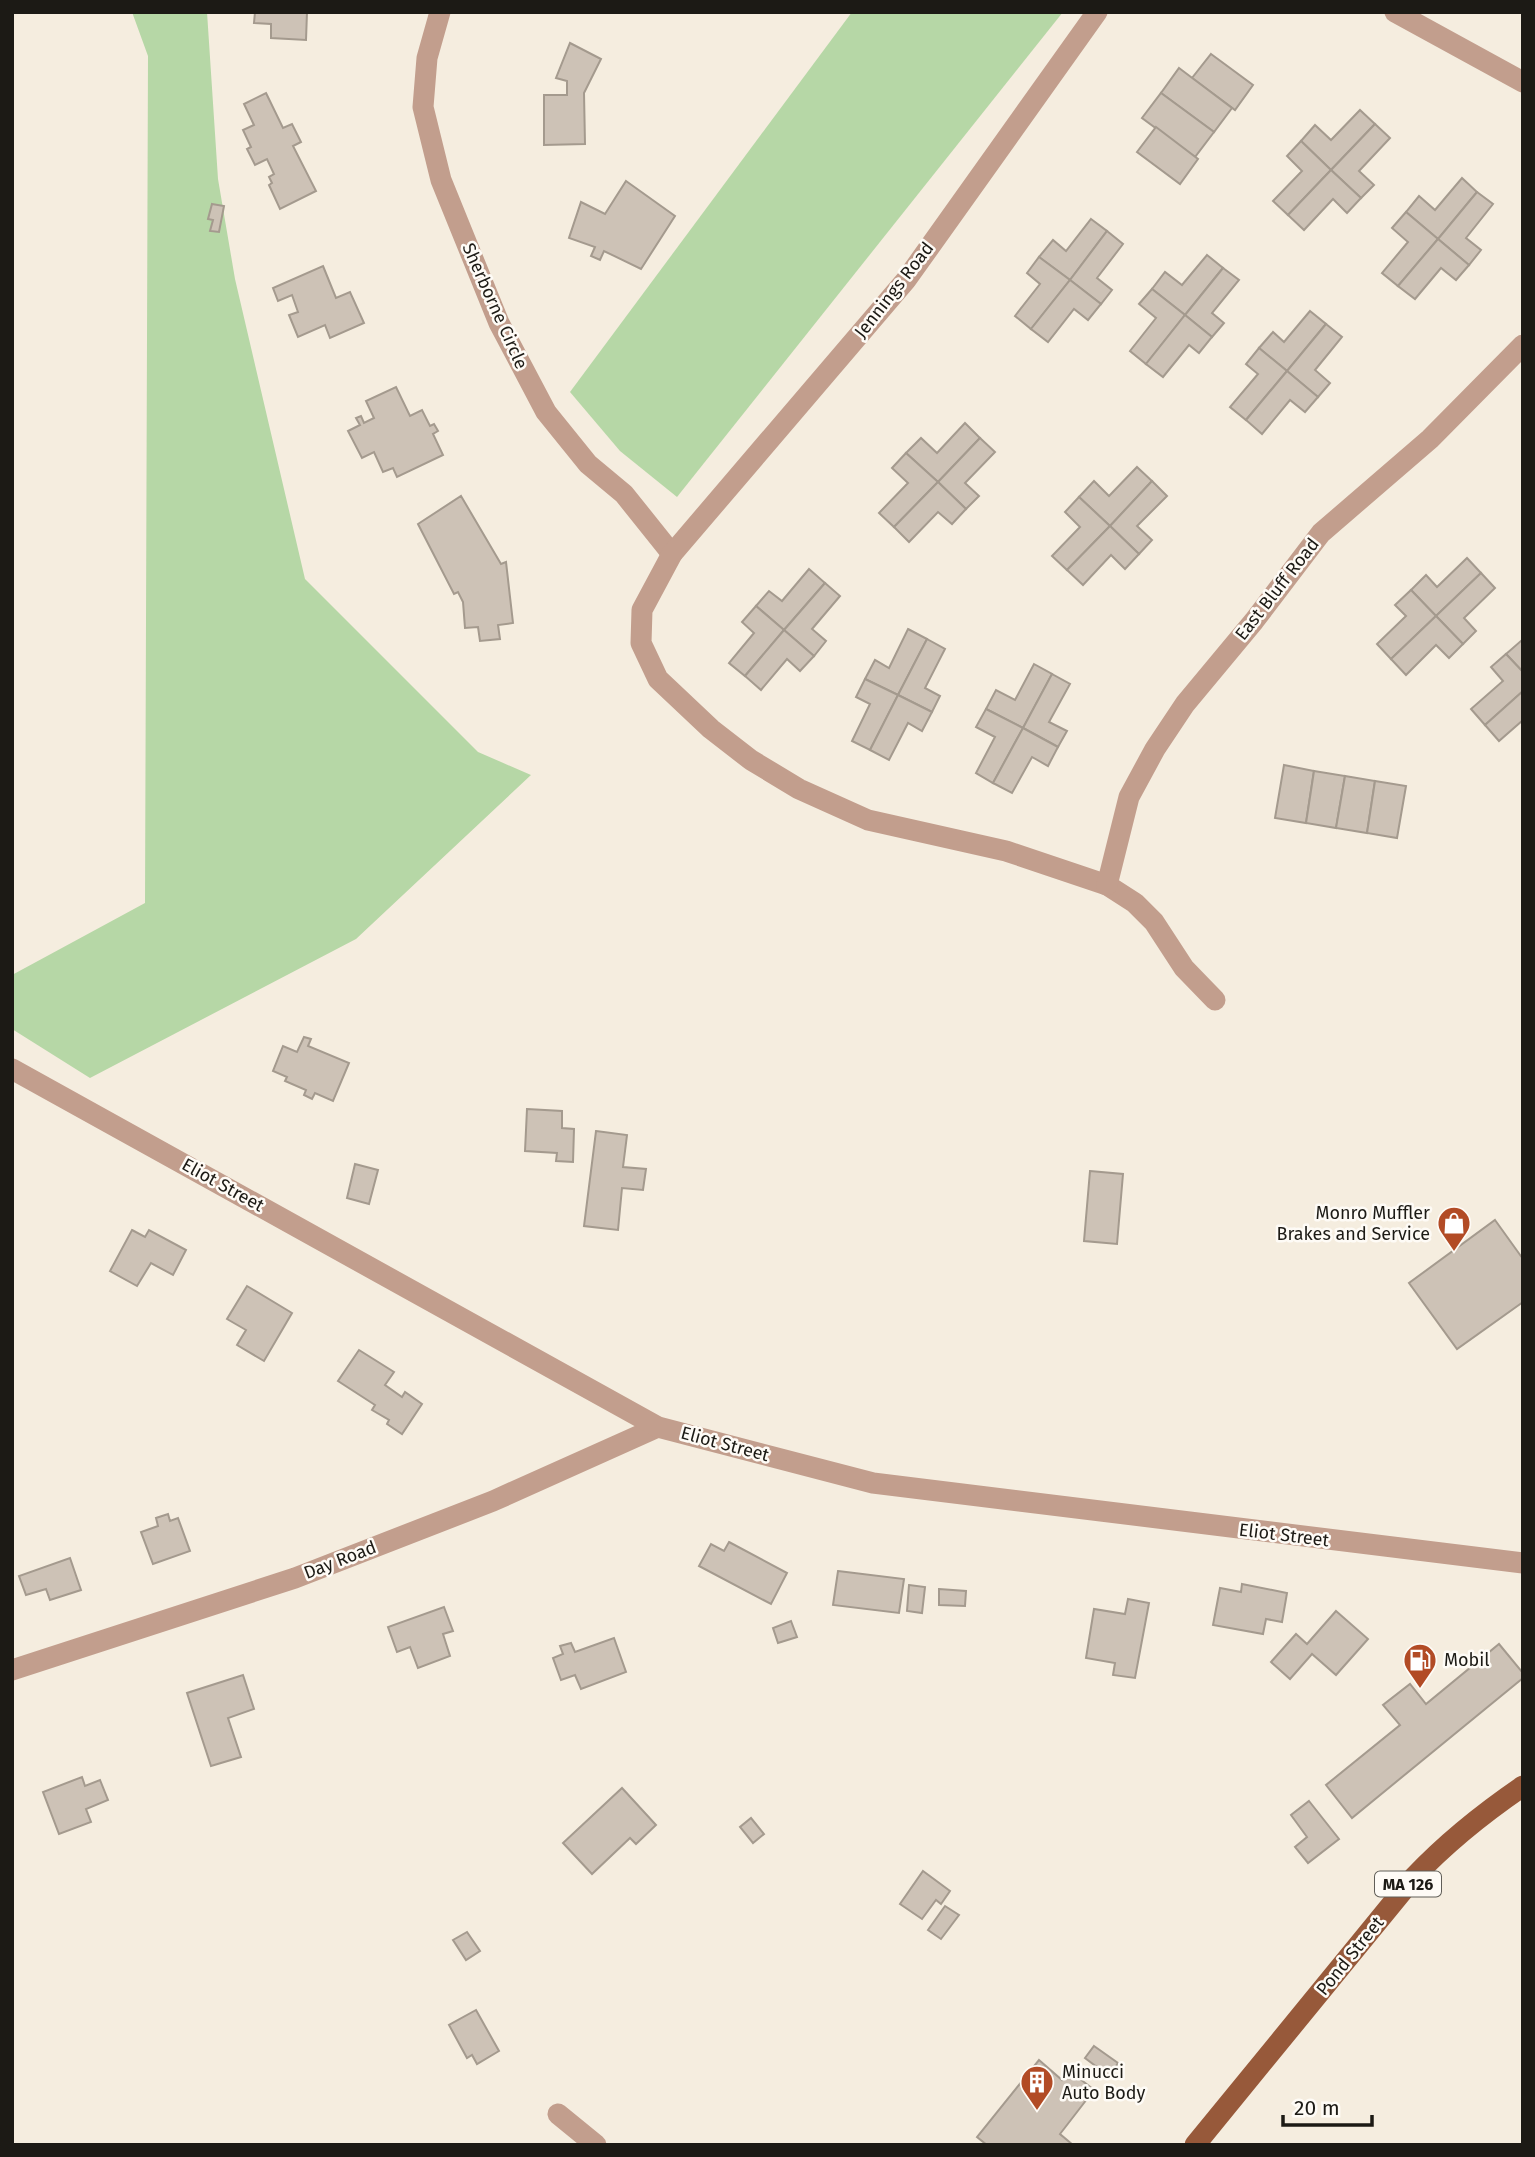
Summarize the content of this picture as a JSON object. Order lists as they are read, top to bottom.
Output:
{
  "streets": {
    "main road": ["MA 126", "Pond Street"],
    "street": [
      "Jennings Road",
      "Sherborne Circle",
      "East Bluff Road",
      "Eliot Street",
      "Day Road"
    ]
  },
  "crossings": [
    ["Jennings Road", "Sherborne Circle"],
    ["Jennings Road", "East Bluff Road"],
    ["Eliot Street", "Day Road"]
  ],
  "places": {
    "shop": ["Monro Muffler Brakes and Service"],
    "fuel station": ["Mobil"],
    "building": ["Minucci Auto Body"]
  },
  "scale_bar": "20 m"
}
